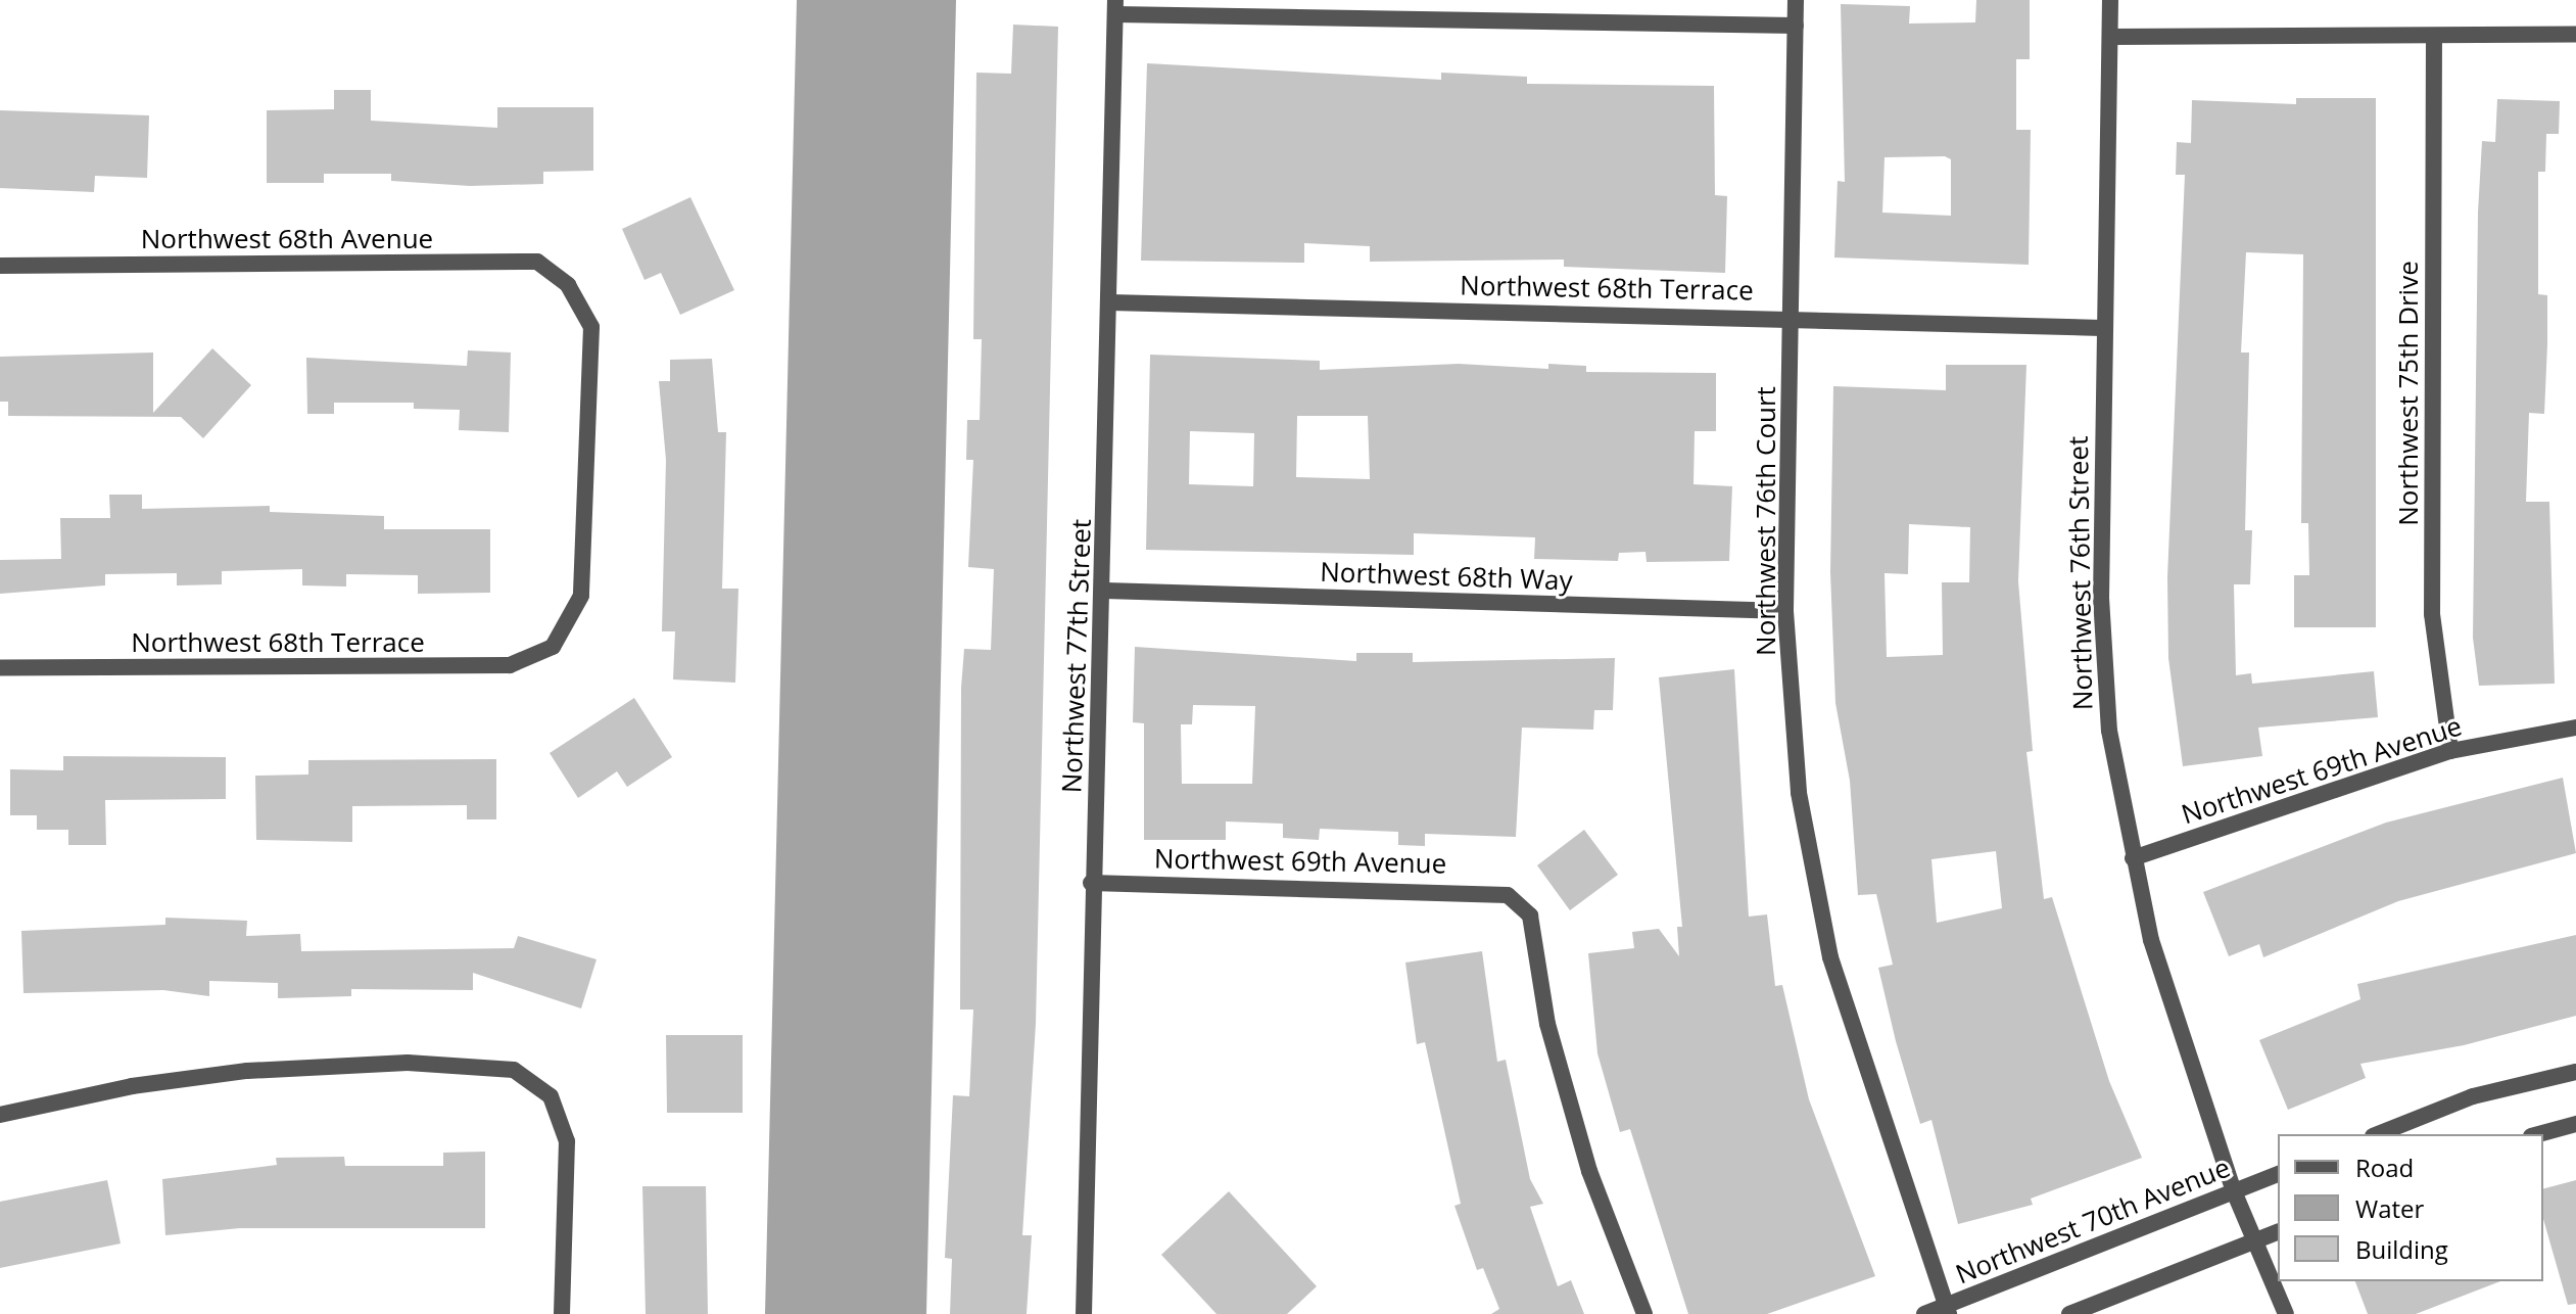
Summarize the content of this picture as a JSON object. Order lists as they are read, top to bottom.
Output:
{
  "streets": {
    "street": [
      "Northwest 68th Avenue",
      "Northwest 68th Terrace",
      "Northwest 75th Drive",
      "Northwest 76th Court",
      "Northwest 76th Street",
      "Northwest 68th Way",
      "Northwest 77th Street",
      "Northwest 69th Avenue",
      "Northwest 70th Avenue"
    ]
  },
  "crossings": [
    ["Northwest 68th Avenue", "Northwest 68th Terrace"],
    ["Northwest 68th Terrace", "Northwest 76th Court"],
    ["Northwest 68th Terrace", "Northwest 76th Street"],
    ["Northwest 68th Terrace", "Northwest 77th Street"],
    ["Northwest 75th Drive", "Northwest 69th Avenue"],
    ["Northwest 76th Court", "Northwest 68th Way"],
    ["Northwest 76th Court", "Northwest 70th Avenue"],
    ["Northwest 76th Street", "Northwest 69th Avenue"],
    ["Northwest 76th Street", "Northwest 70th Avenue"],
    ["Northwest 68th Way", "Northwest 77th Street"],
    ["Northwest 77th Street", "Northwest 69th Avenue"]
  ],
  "legend": ["Road", "Water", "Building"]
}
